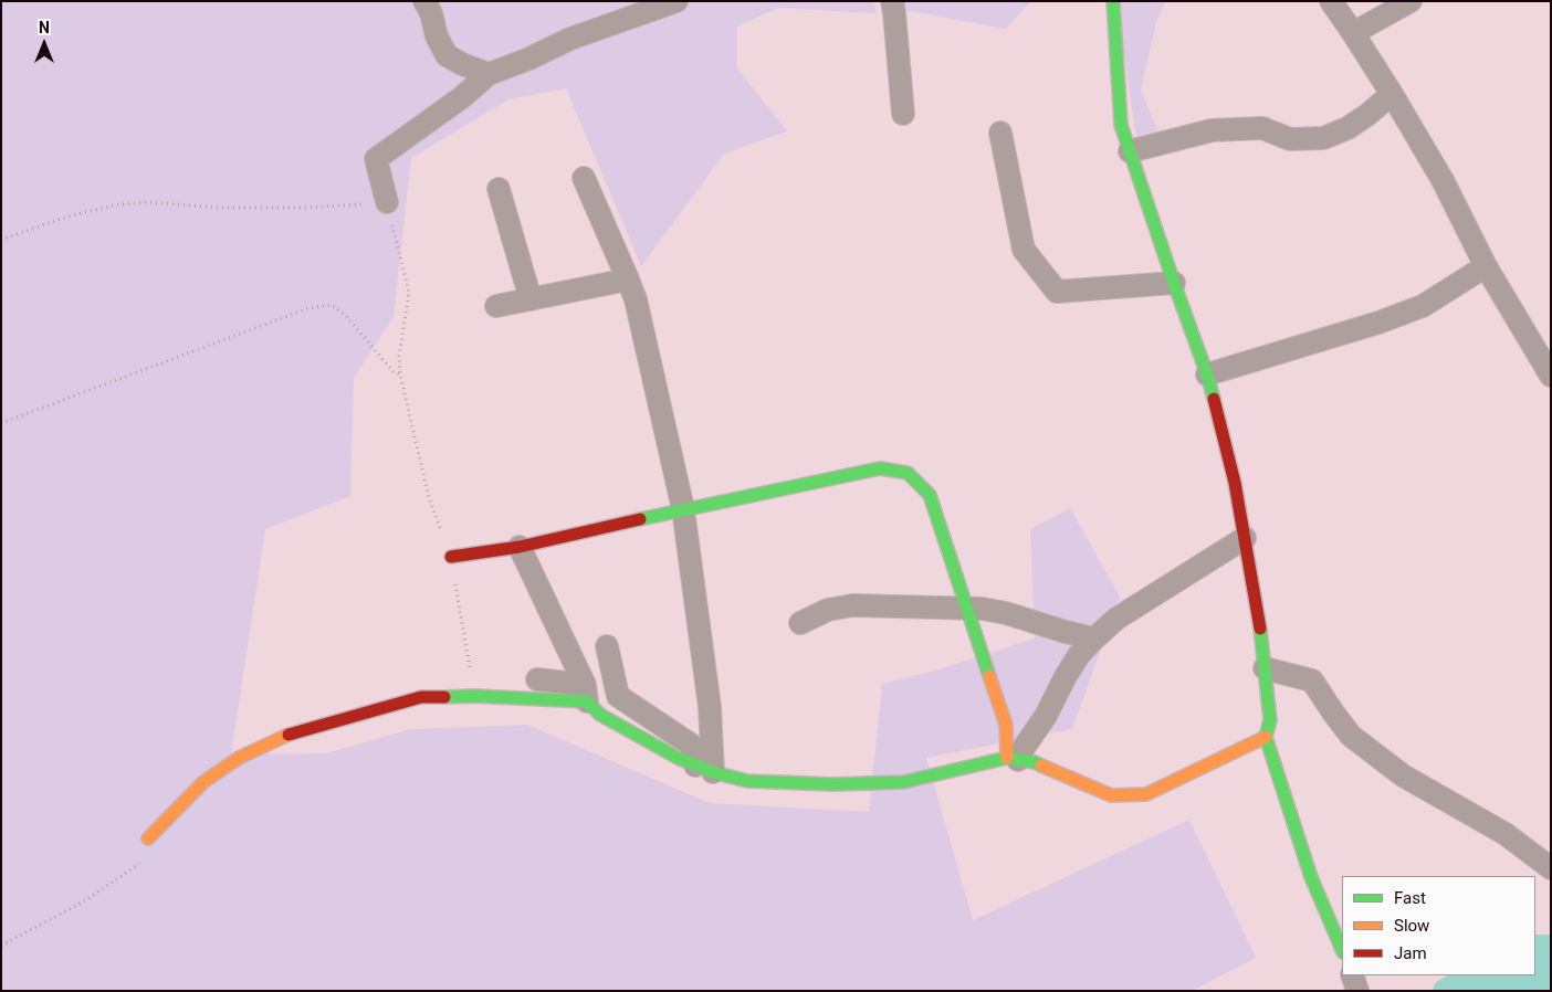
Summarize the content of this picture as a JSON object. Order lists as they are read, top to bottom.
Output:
{
  "legend": ["Fast", "Slow", "Jam"],
  "north": "top"
}
